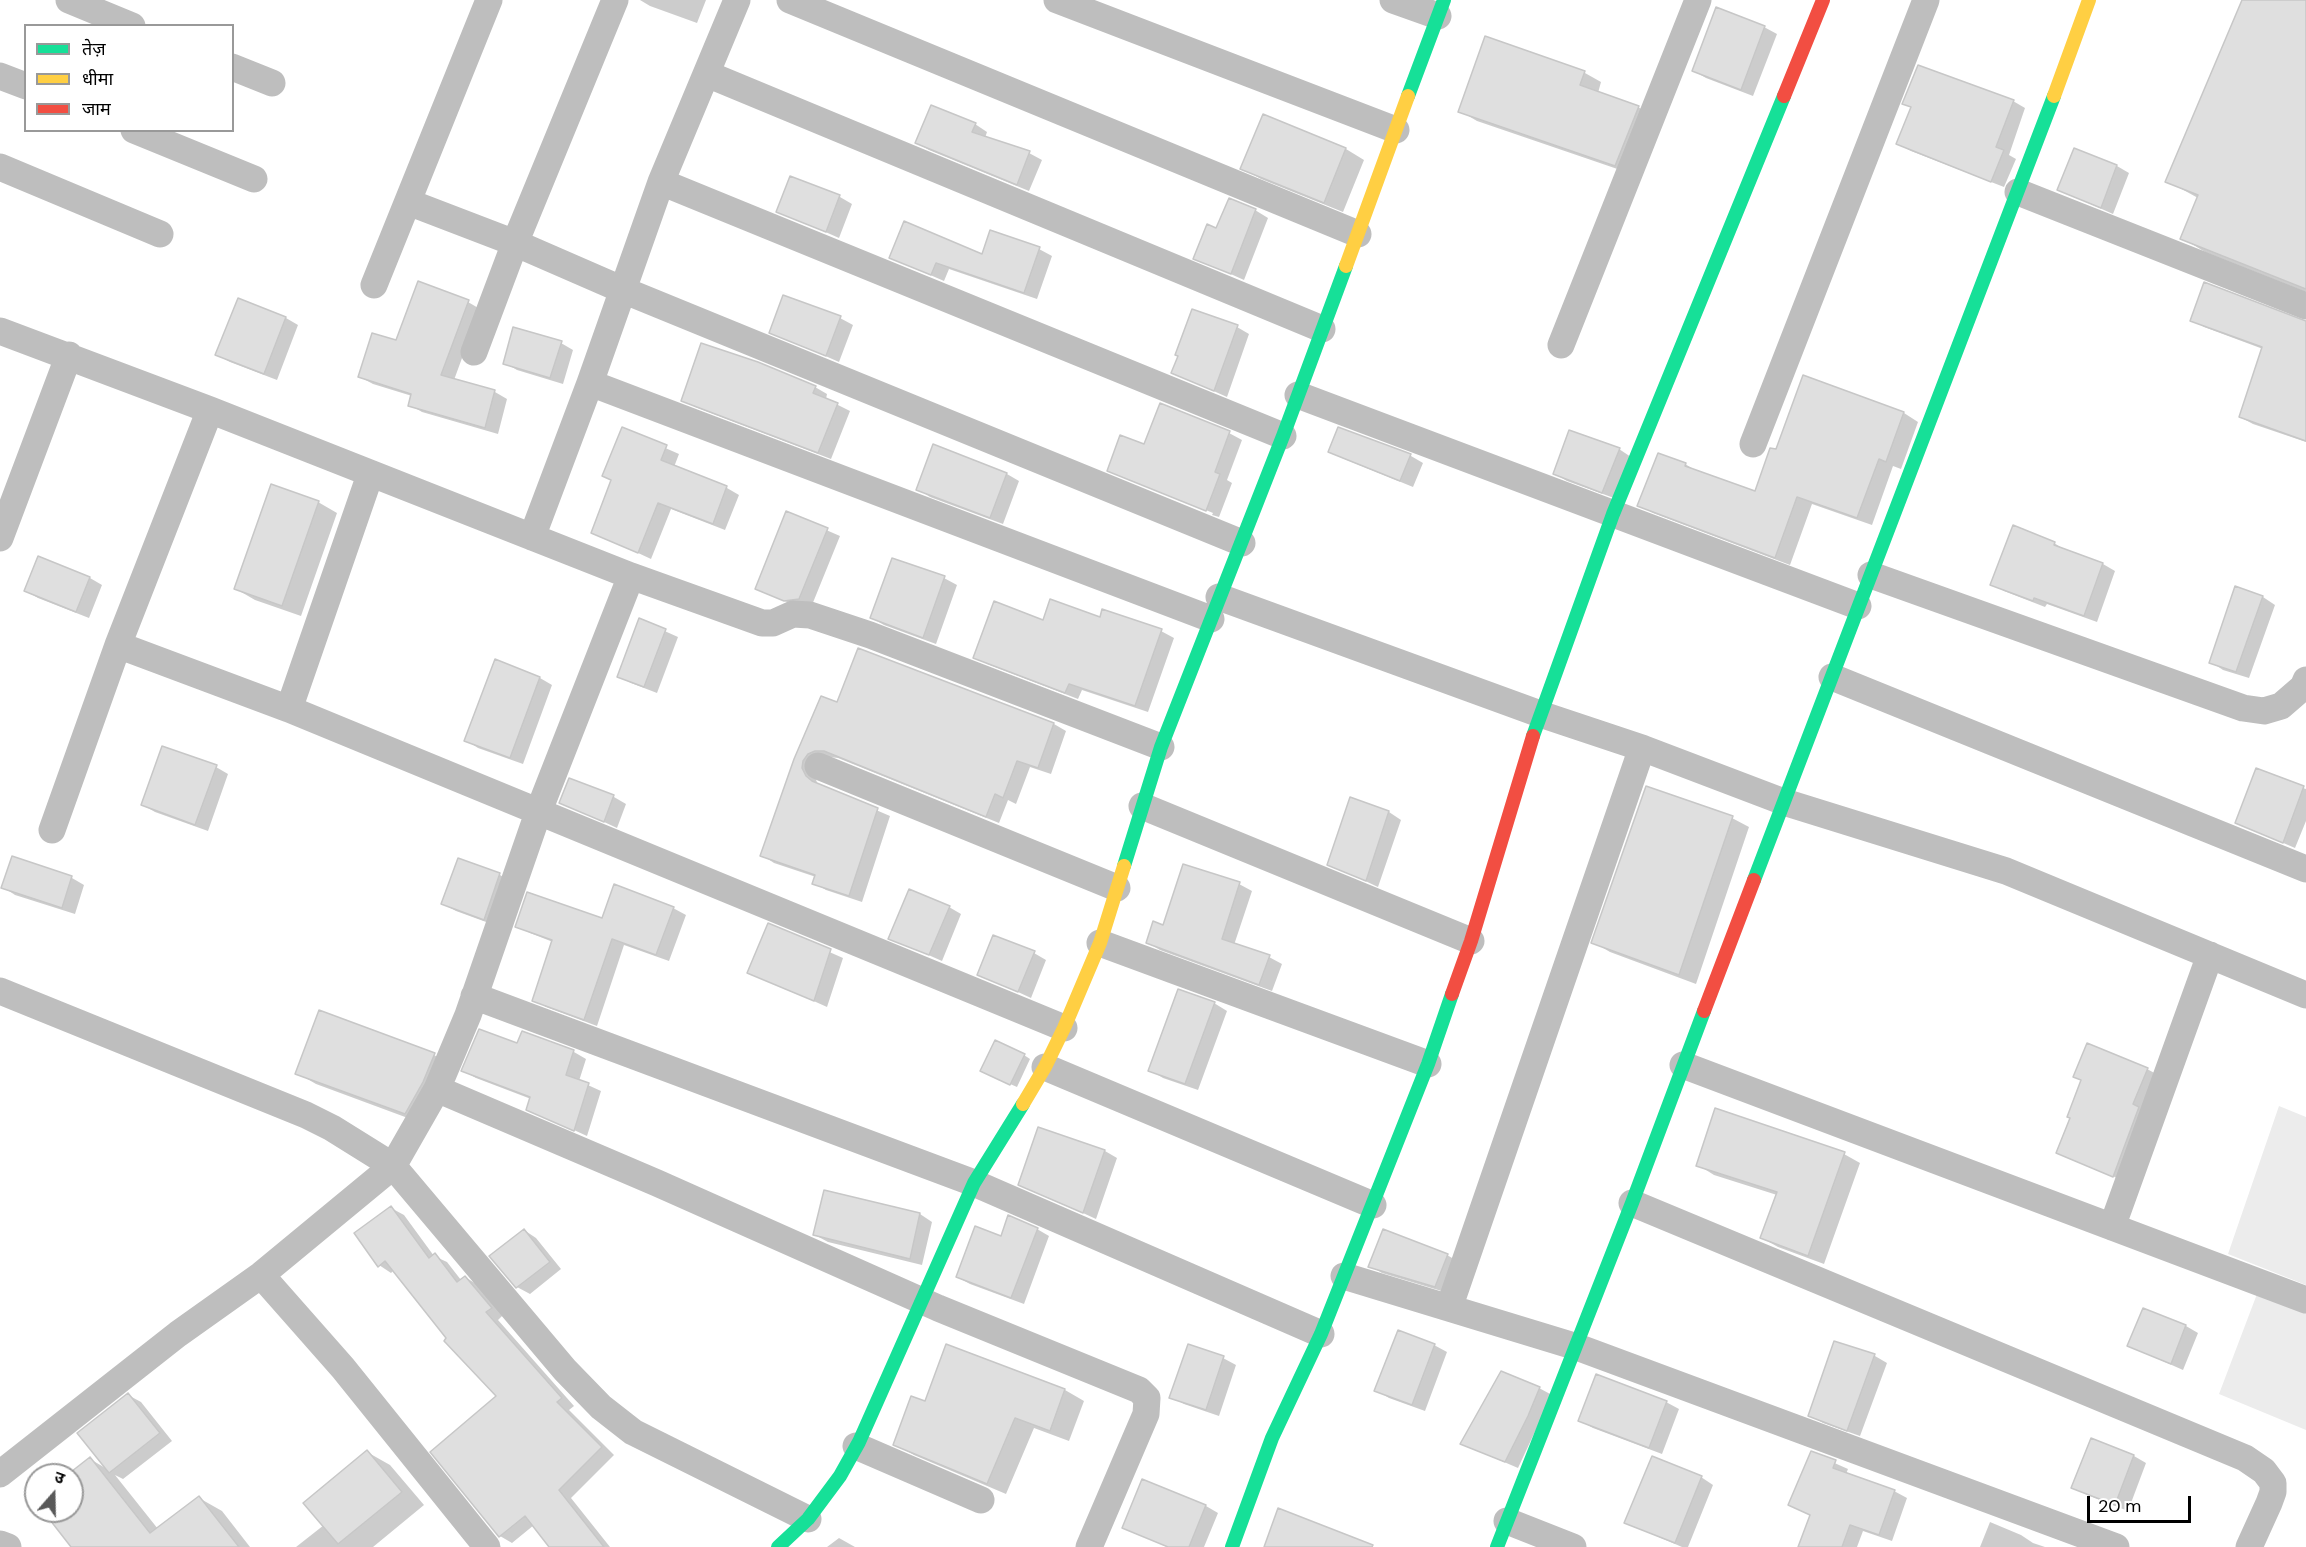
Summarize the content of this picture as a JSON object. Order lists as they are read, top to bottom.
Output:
{
  "legend": ["तेज़", "धीमा", "जाम"],
  "scale_bar": "20 m",
  "north": "top"
}
